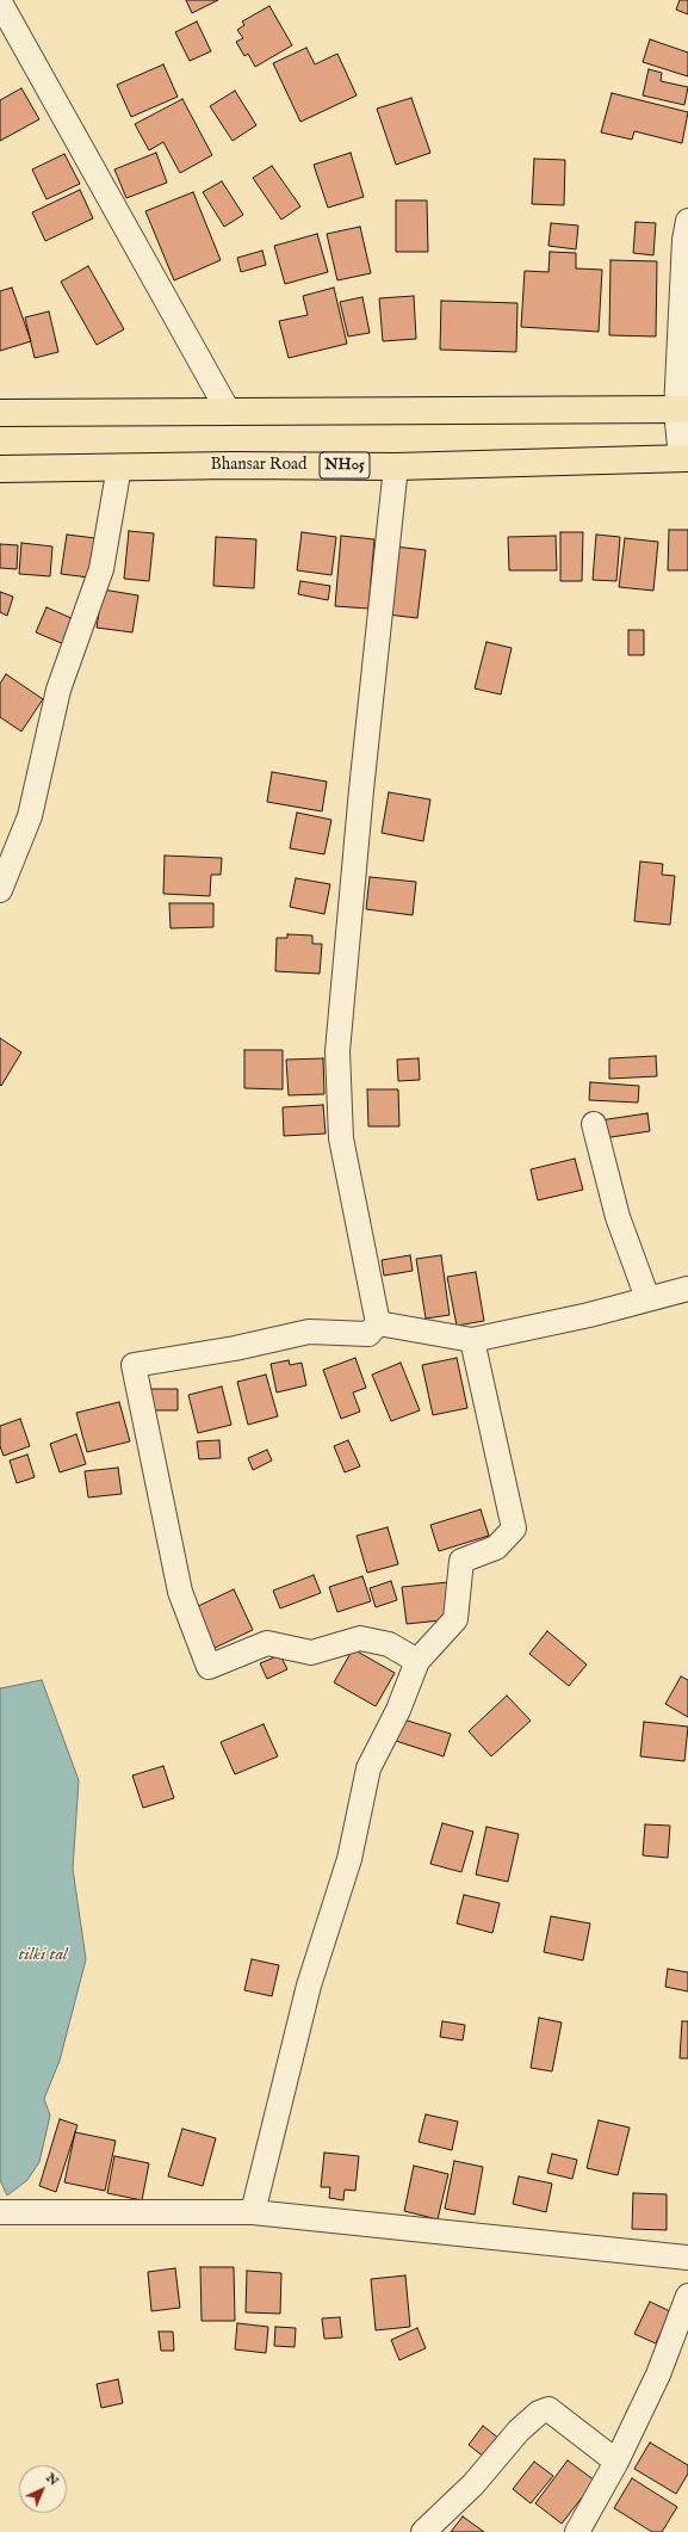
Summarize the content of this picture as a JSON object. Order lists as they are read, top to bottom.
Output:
{
  "streets": {
    "highway": ["Bhansar Road", "NH05"]
  },
  "water": ["tilki tal"],
  "north": "top right"
}
